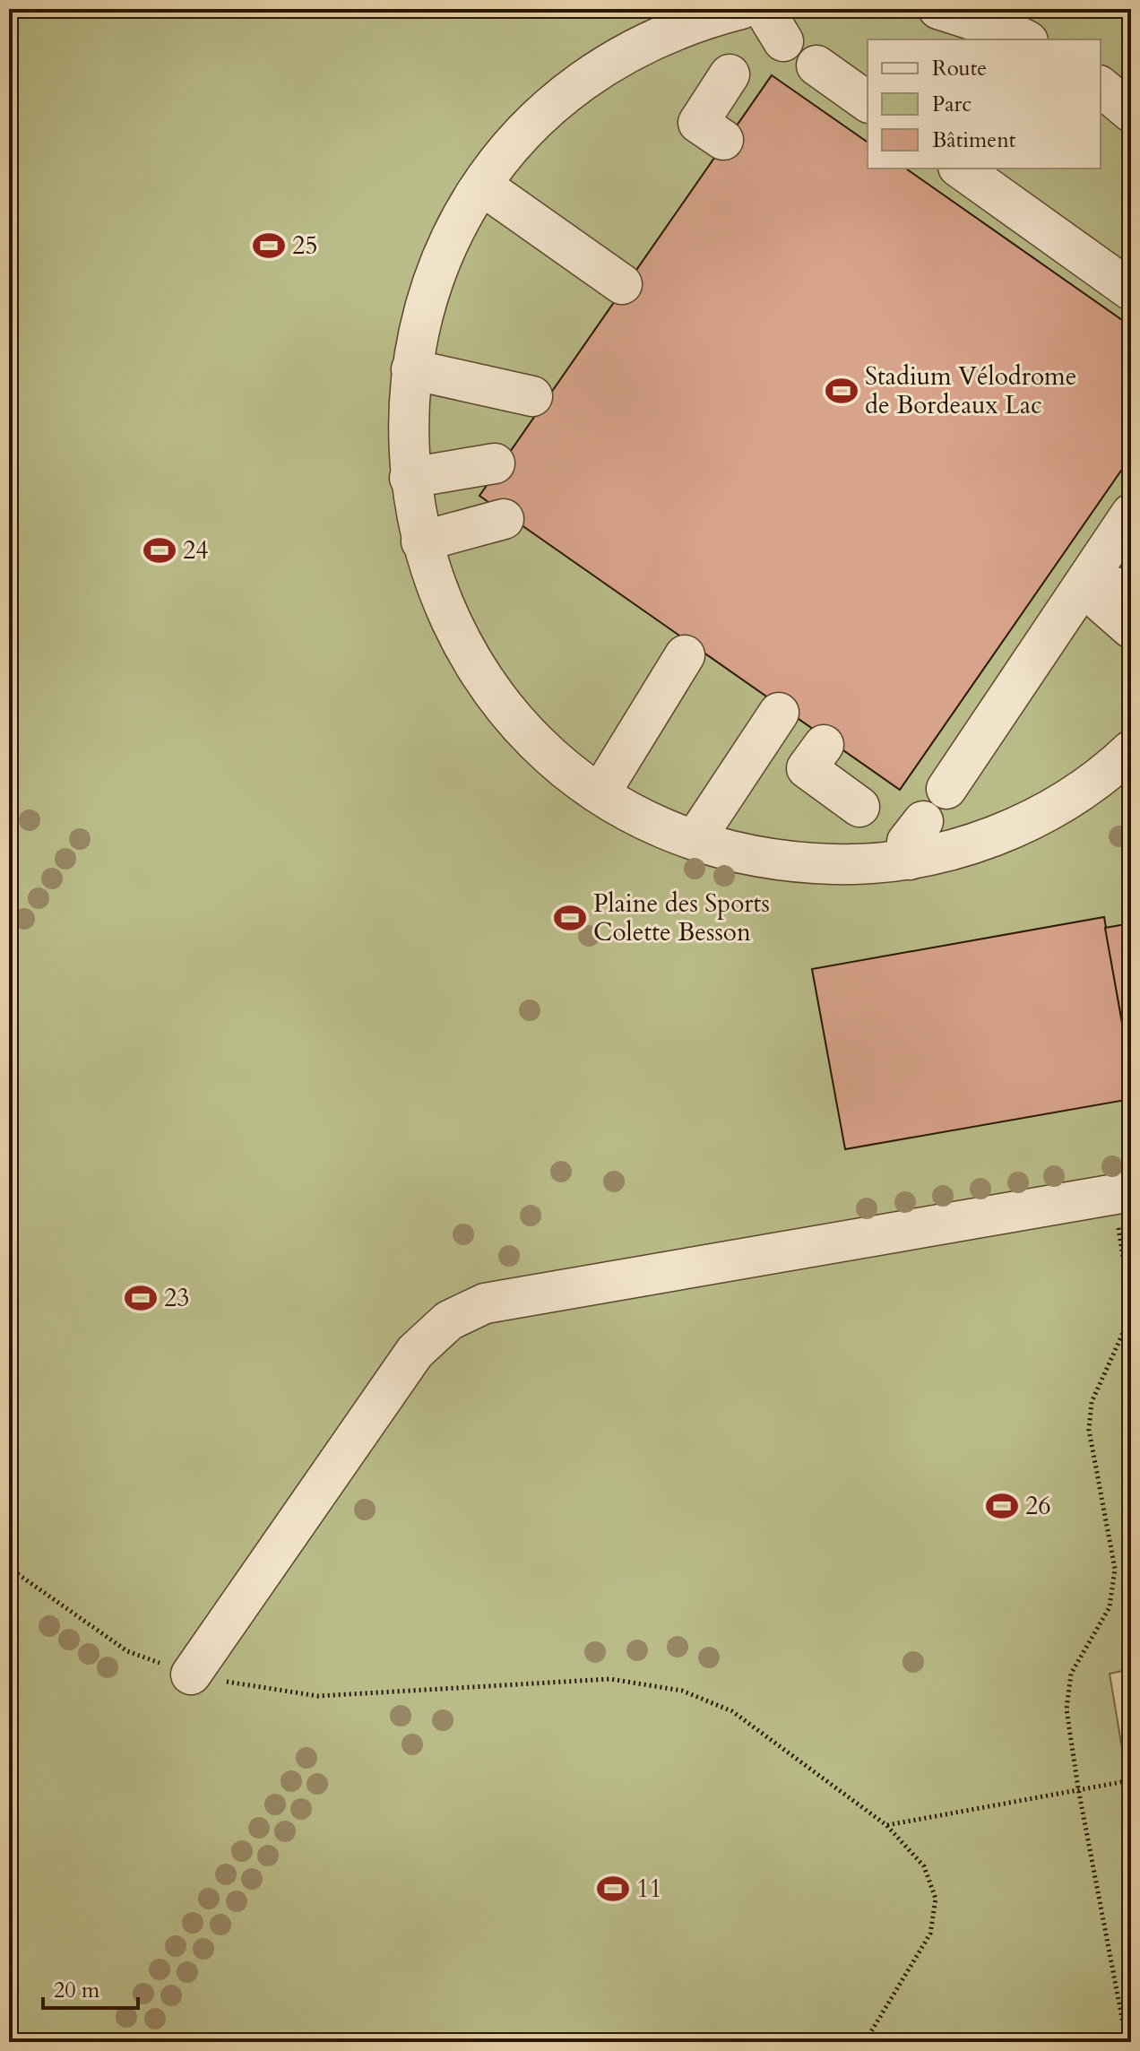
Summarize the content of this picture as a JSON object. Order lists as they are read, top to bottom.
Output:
{
  "places": {
    "sports": [
      "25",
      "Stadium Vélodrome de Bordeaux Lac",
      "24",
      "Plaine des Sports Colette Besson",
      "23",
      "26",
      "11"
    ]
  },
  "legend": ["Route", "Parc", "Bâtiment"],
  "scale_bar": "20 m"
}
